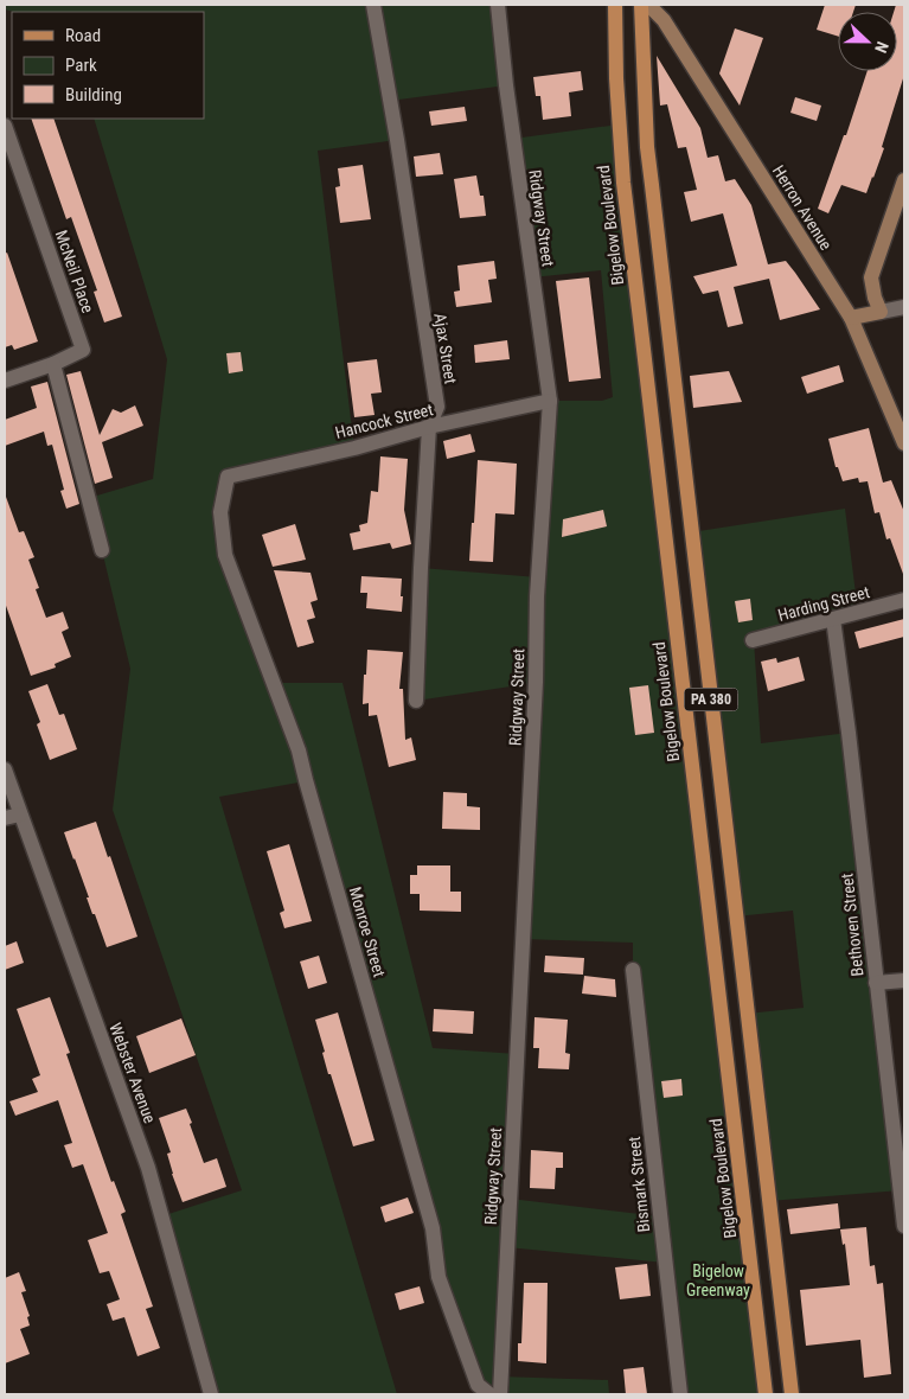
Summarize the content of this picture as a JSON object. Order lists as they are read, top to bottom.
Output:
{
  "streets": {
    "main road": ["Bigelow Boulevard", "PA 380"],
    "street": [
      "Herron Avenue",
      "Ridgway Street",
      "McNeil Place",
      "Ajax Street",
      "Hancock Street",
      "Harding Street",
      "Bethoven Street",
      "Monroe Street",
      "Webster Avenue",
      "Bismark Street"
    ]
  },
  "crossings": [
    ["Ridgway Street", "Hancock Street"],
    ["Ajax Street", "Hancock Street"],
    ["Hancock Street", "Monroe Street"],
    ["Harding Street", "Bethoven Street"]
  ],
  "parks": ["Bigelow Greenway"],
  "legend": ["Road", "Park", "Building"],
  "north": "right"
}
